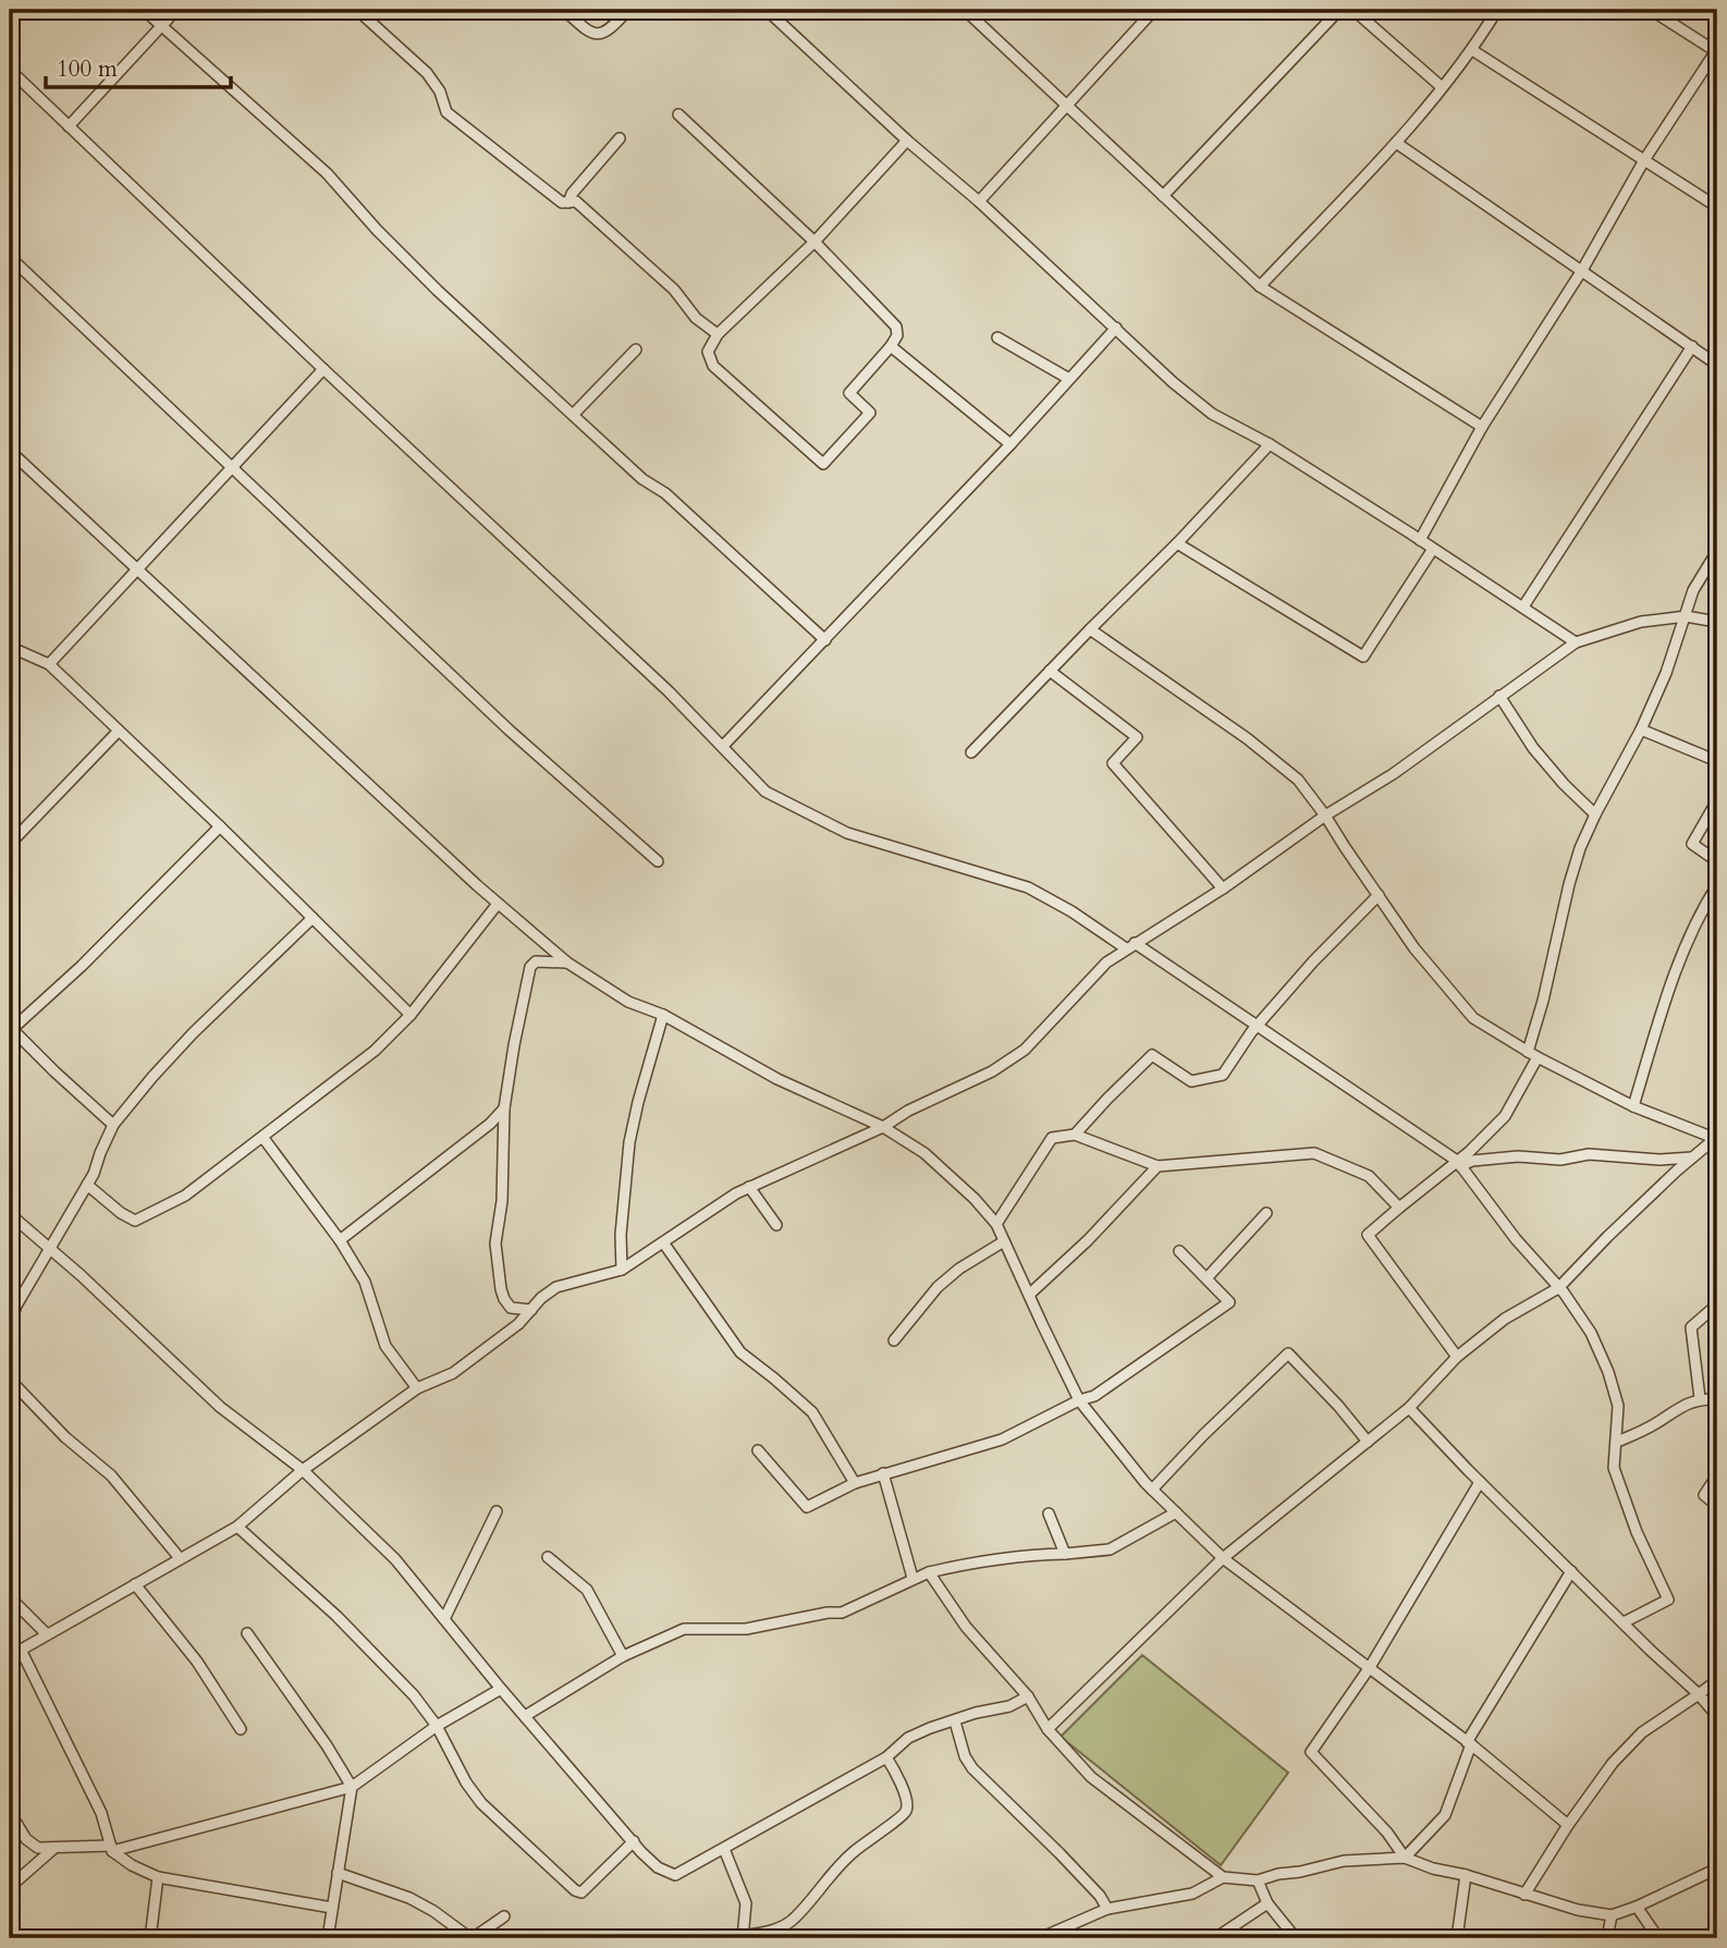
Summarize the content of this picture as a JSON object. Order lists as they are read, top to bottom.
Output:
{
  "scale_bar": "100 m"
}
